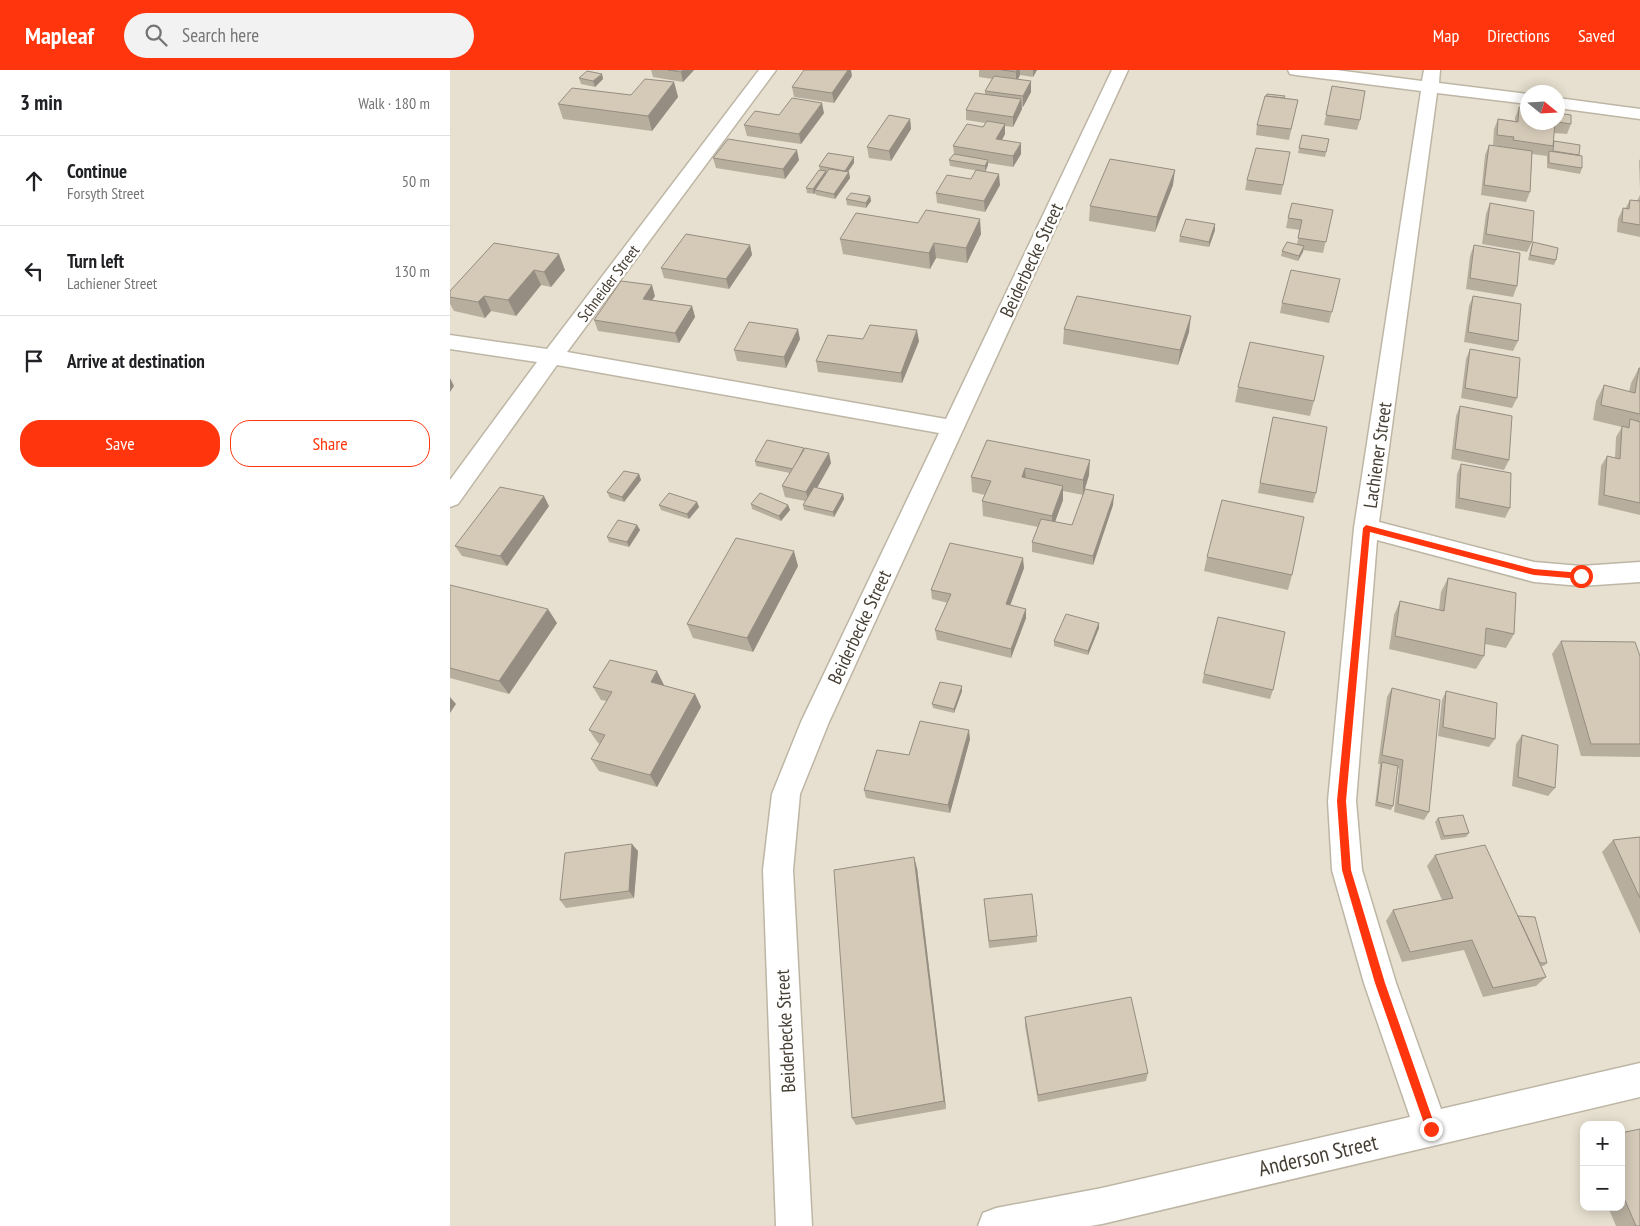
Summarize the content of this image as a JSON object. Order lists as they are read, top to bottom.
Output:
{
  "streets": {
    "street": [
      "Beiderbecke Street",
      "Schneider Street",
      "Lachiener Street",
      "Anderson Street"
    ]
  },
  "crossings": [
    ["Lachiener Street", "Anderson Street"]
  ],
  "north": "right",
  "page": {
    "header": "Mapleaf",
    "search": "Search here",
    "nav": ["Map", "Directions", "Saved"],
    "heading": ["3 min", "Walk · 180 m"],
    "list": [
      ["Continue", "Forsyth Street", "50 m"],
      ["Turn left", "Lachiener Street", "130 m"],
      "Arrive at destination"
    ],
    "buttons": ["Save", "Share"],
    "map_buttons": ["+", "−"]
  }
}
